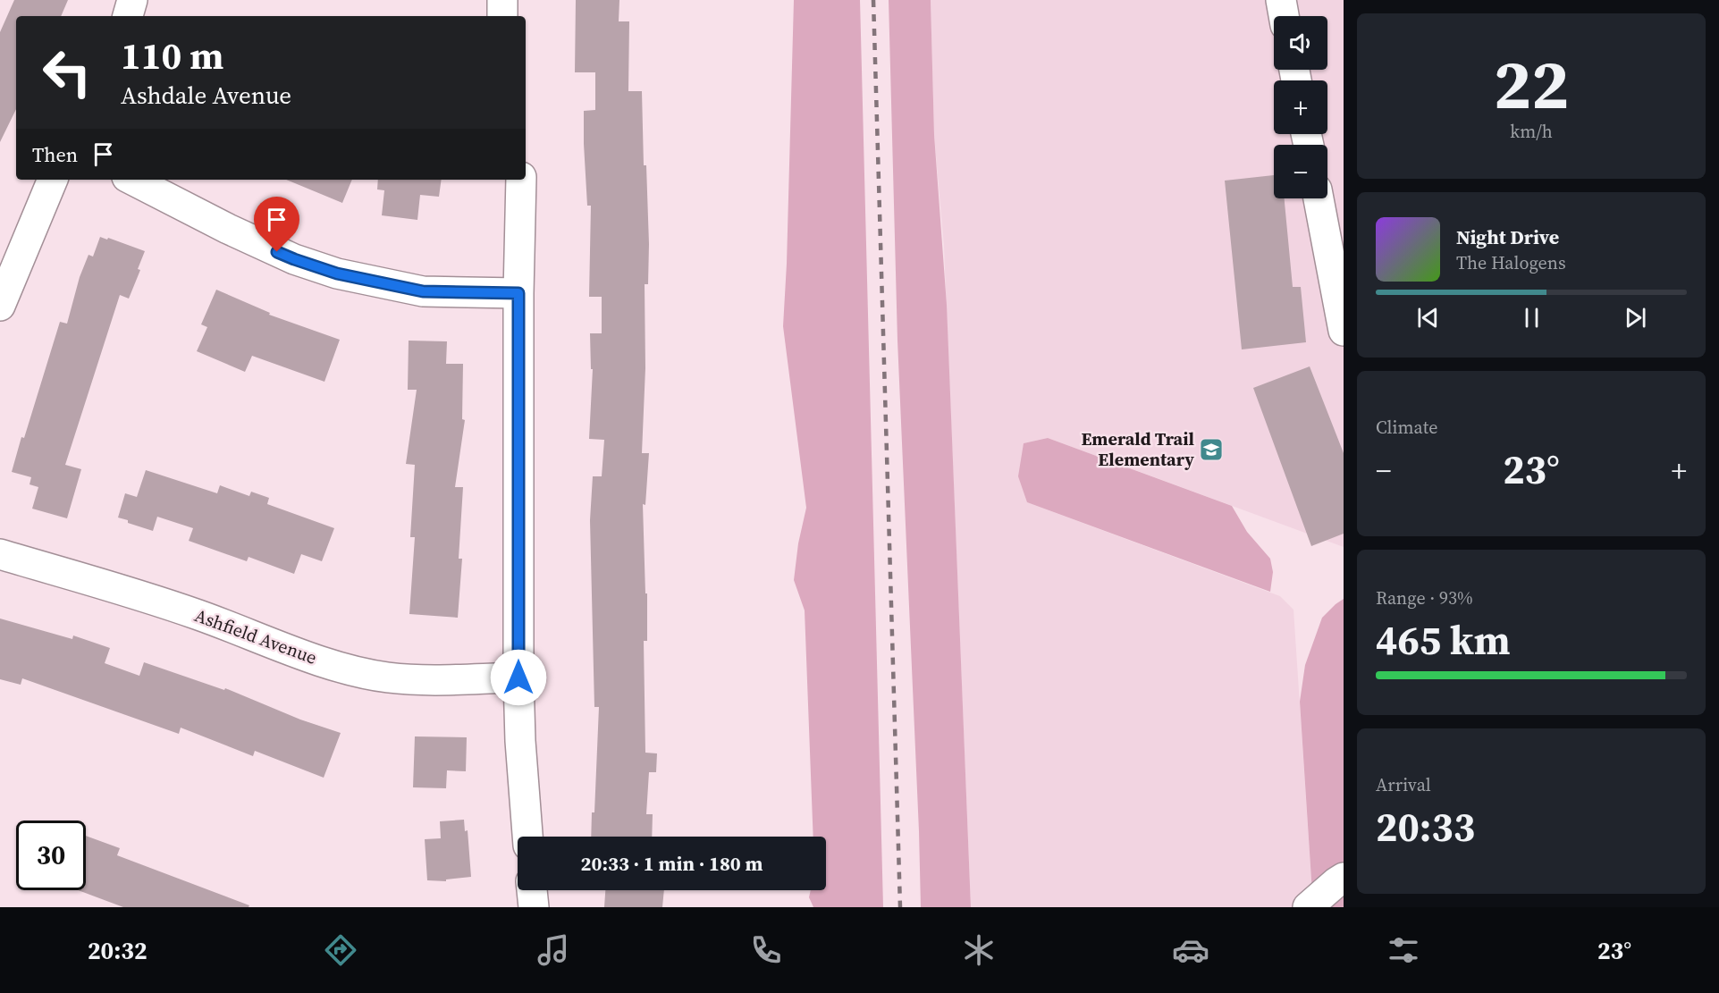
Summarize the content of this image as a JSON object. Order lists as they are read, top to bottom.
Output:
{
  "streets": {
    "street": ["Ashfield Avenue"]
  },
  "places": {
    "school or university": ["Emerald Trail Elementary"]
  },
  "page": {
    "tile": [
      ["22", "km/h"],
      "Climate",
      ["Range · 93%", "465 km"],
      ["Arrival", "20:33"]
    ],
    "map_buttons": ["+", "−"],
    "turn": ["110 m", "Ashdale Avenue"],
    "then": "Then",
    "song": ["Night Drive", "The Halogens"],
    "heat": ["−", "23°", "+"],
    "limit": "30",
    "trip": "20:33 · 1 min · 180 m",
    "tabs": ["20:32", "23°"]
  }
}
